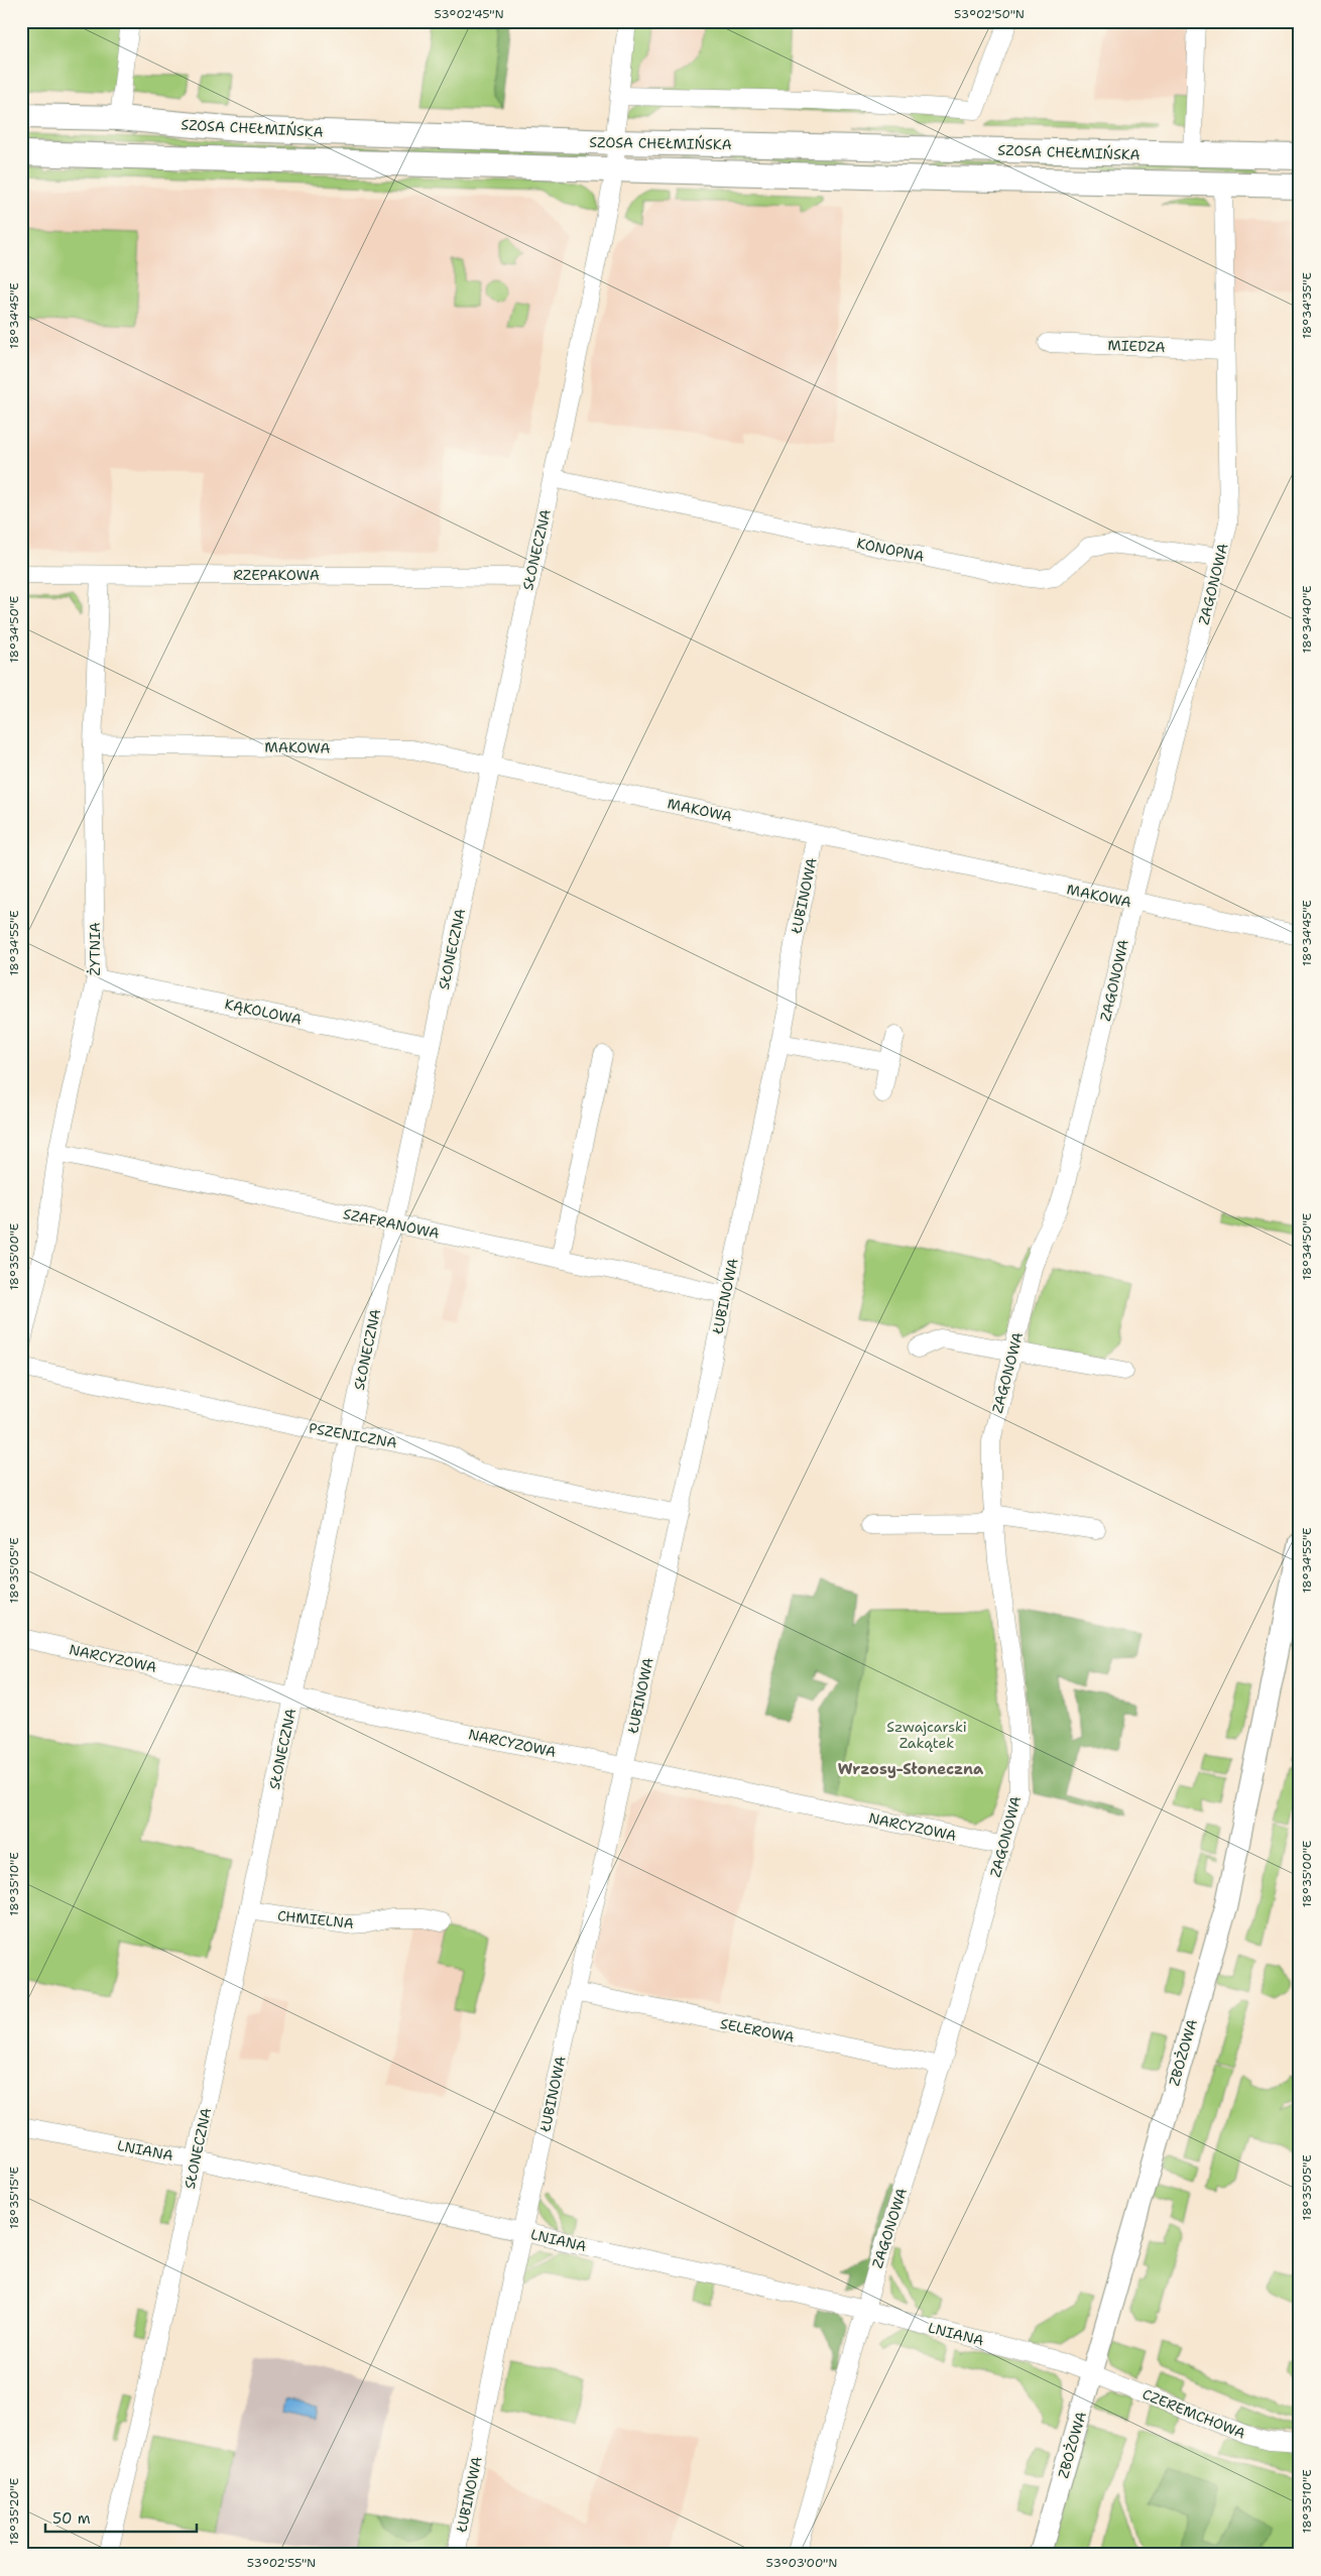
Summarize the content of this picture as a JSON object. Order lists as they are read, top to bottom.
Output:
{
  "streets": {
    "main road": ["SZOSA CHEŁMIŃSKA"],
    "street": [
      "MIEDZA",
      "SŁONECZNA",
      "KONOPNA",
      "RZEPAKOWA",
      "ZAGONOWA",
      "MAKOWA",
      "ŁUBINOWA",
      "ŻYTNIA",
      "KĄKOLOWA",
      "SZAFRANOWA",
      "PSZENICZNA",
      "NARCYZOWA",
      "CHMIELNA",
      "SELEROWA",
      "ZBOŻOWA",
      "LNIANA",
      "CZEREMCHOWA"
    ]
  },
  "crossings": [
    ["SZOSA CHEŁMIŃSKA", "SŁONECZNA"],
    ["SZOSA CHEŁMIŃSKA", "ZAGONOWA"],
    ["MIEDZA", "ZAGONOWA"],
    ["SŁONECZNA", "KONOPNA"],
    ["SŁONECZNA", "RZEPAKOWA"],
    ["SŁONECZNA", "MAKOWA"],
    ["SŁONECZNA", "KĄKOLOWA"],
    ["SŁONECZNA", "SZAFRANOWA"],
    ["SŁONECZNA", "PSZENICZNA"],
    ["SŁONECZNA", "NARCYZOWA"],
    ["SŁONECZNA", "CHMIELNA"],
    ["SŁONECZNA", "LNIANA"],
    ["KONOPNA", "ZAGONOWA"],
    ["RZEPAKOWA", "ŻYTNIA"],
    ["ZAGONOWA", "MAKOWA"],
    ["ZAGONOWA", "NARCYZOWA"],
    ["ZAGONOWA", "SELEROWA"],
    ["ZAGONOWA", "LNIANA"],
    ["MAKOWA", "ŁUBINOWA"],
    ["MAKOWA", "ŻYTNIA"],
    ["ŁUBINOWA", "SZAFRANOWA"],
    ["ŁUBINOWA", "PSZENICZNA"],
    ["ŁUBINOWA", "NARCYZOWA"],
    ["ŁUBINOWA", "SELEROWA"],
    ["ŁUBINOWA", "LNIANA"],
    ["ŻYTNIA", "KĄKOLOWA"],
    ["ŻYTNIA", "SZAFRANOWA"],
    ["ZBOŻOWA", "LNIANA"],
    ["ZBOŻOWA", "CZEREMCHOWA"],
    ["LNIANA", "CZEREMCHOWA"]
  ],
  "districts": ["Wrzosy-Słoneczna"],
  "parks": ["Szwajcarski Zakątek"],
  "scale_bar": "50 m",
  "coordinates": [
    "53°02'45\"N",
    "53°02'50\"N",
    "18°34'35\"E",
    "18°34'45\"E",
    "18°34'40\"E",
    "18°34'50\"E",
    "18°34'55\"E",
    "18°35'00\"E",
    "18°35'05\"E",
    "18°35'10\"E",
    "18°35'15\"E",
    "18°35'20\"E",
    "53°02'55\"N",
    "53°03'00\"N"
  ]
}
